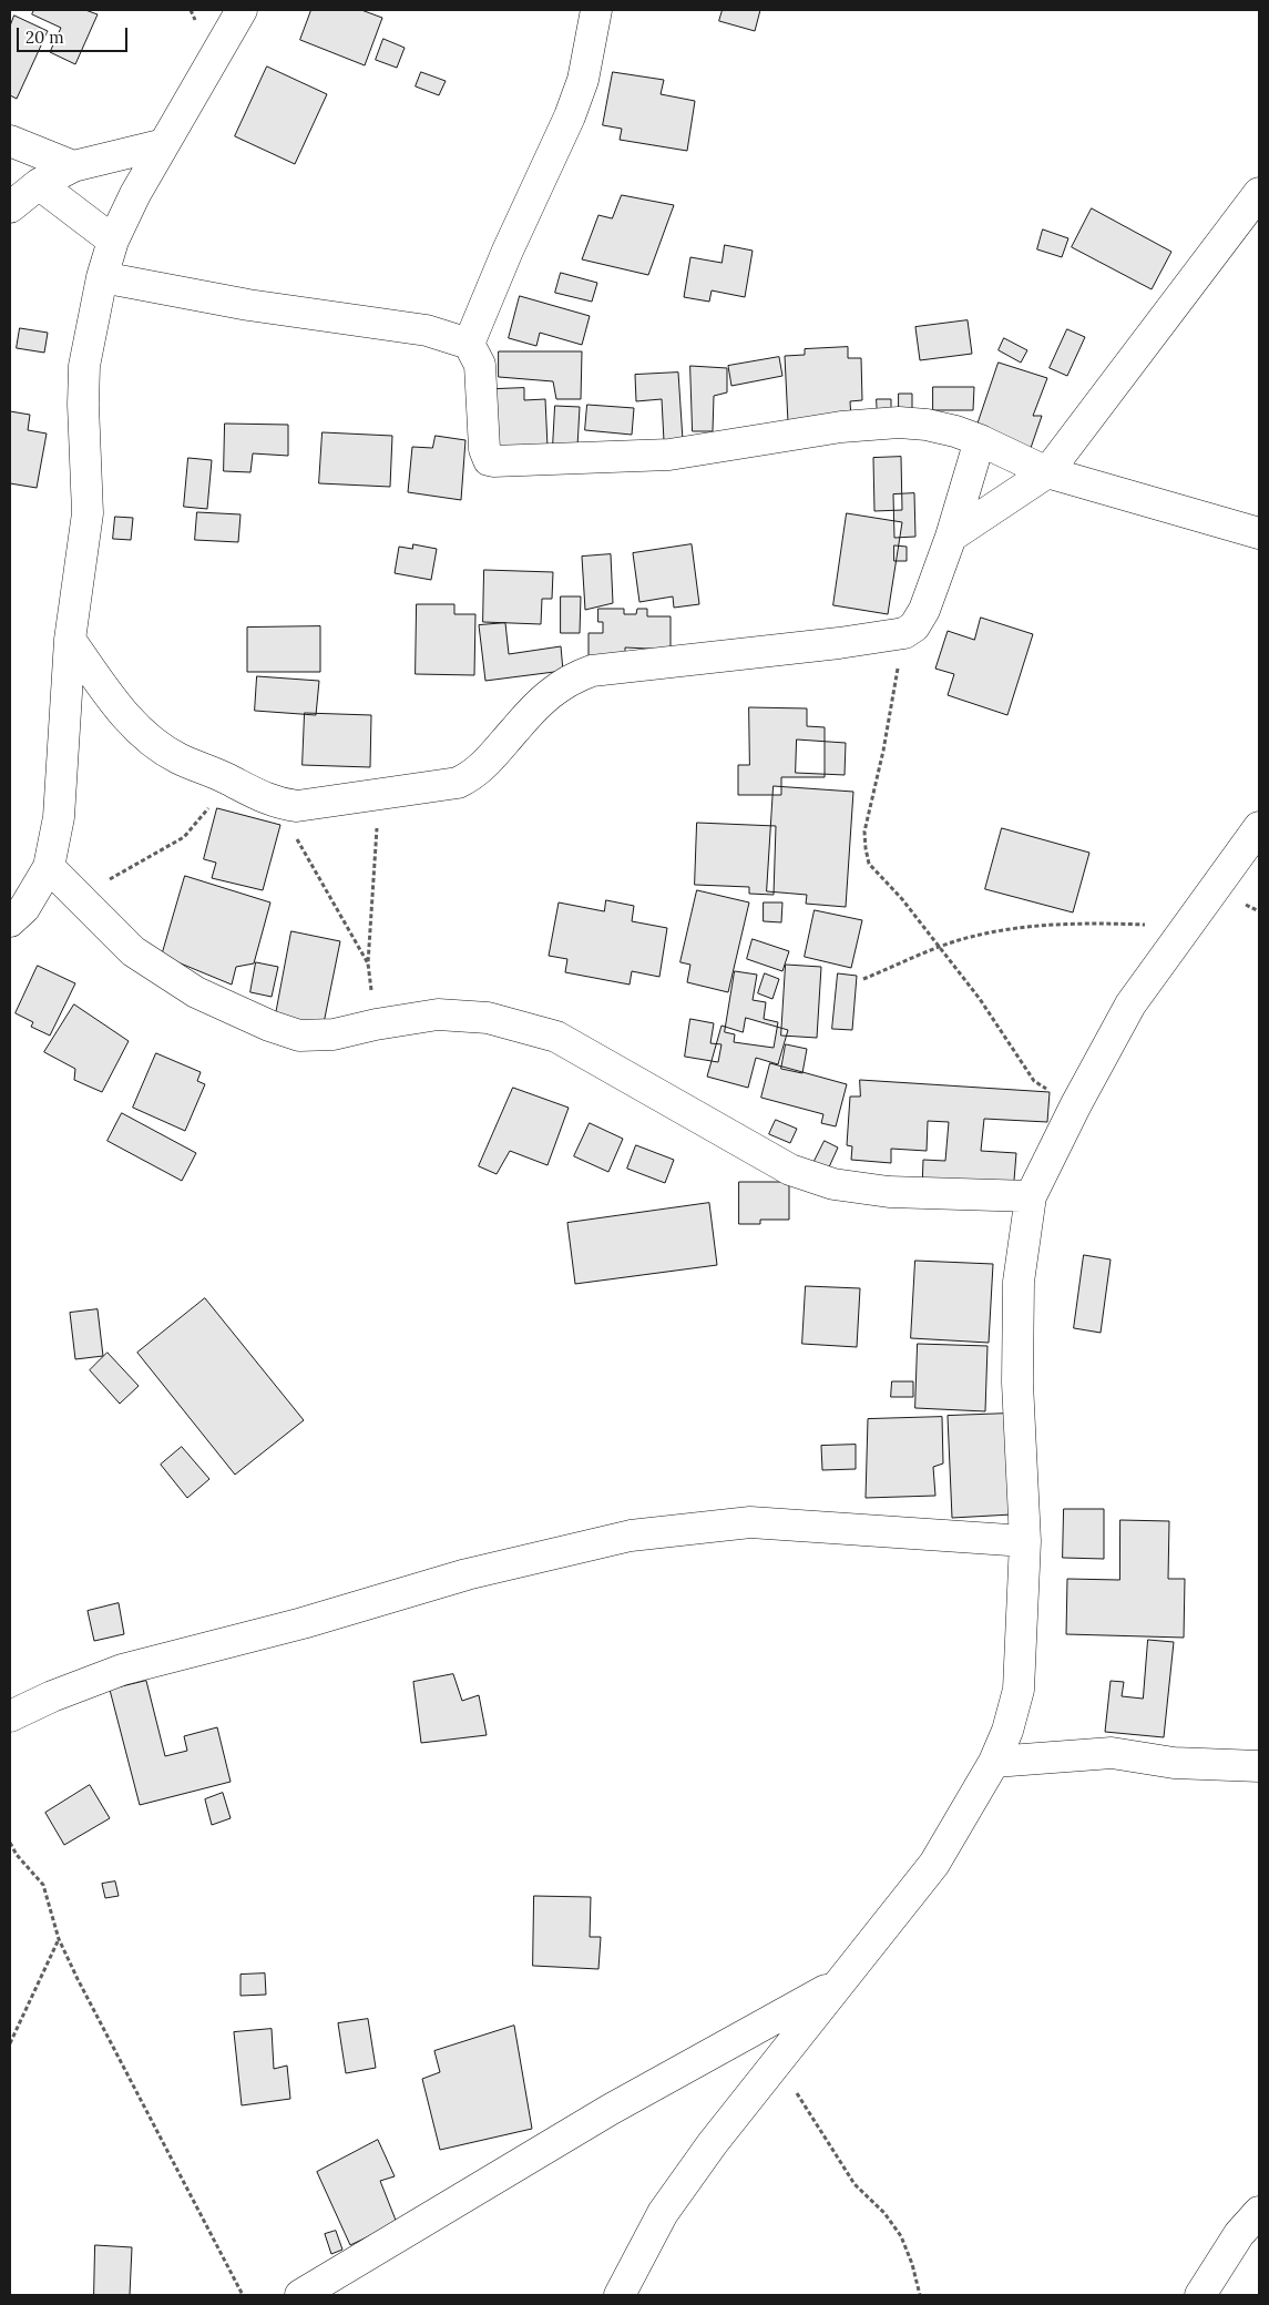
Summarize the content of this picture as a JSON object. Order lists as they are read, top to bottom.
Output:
{
  "scale_bar": "20 m"
}
